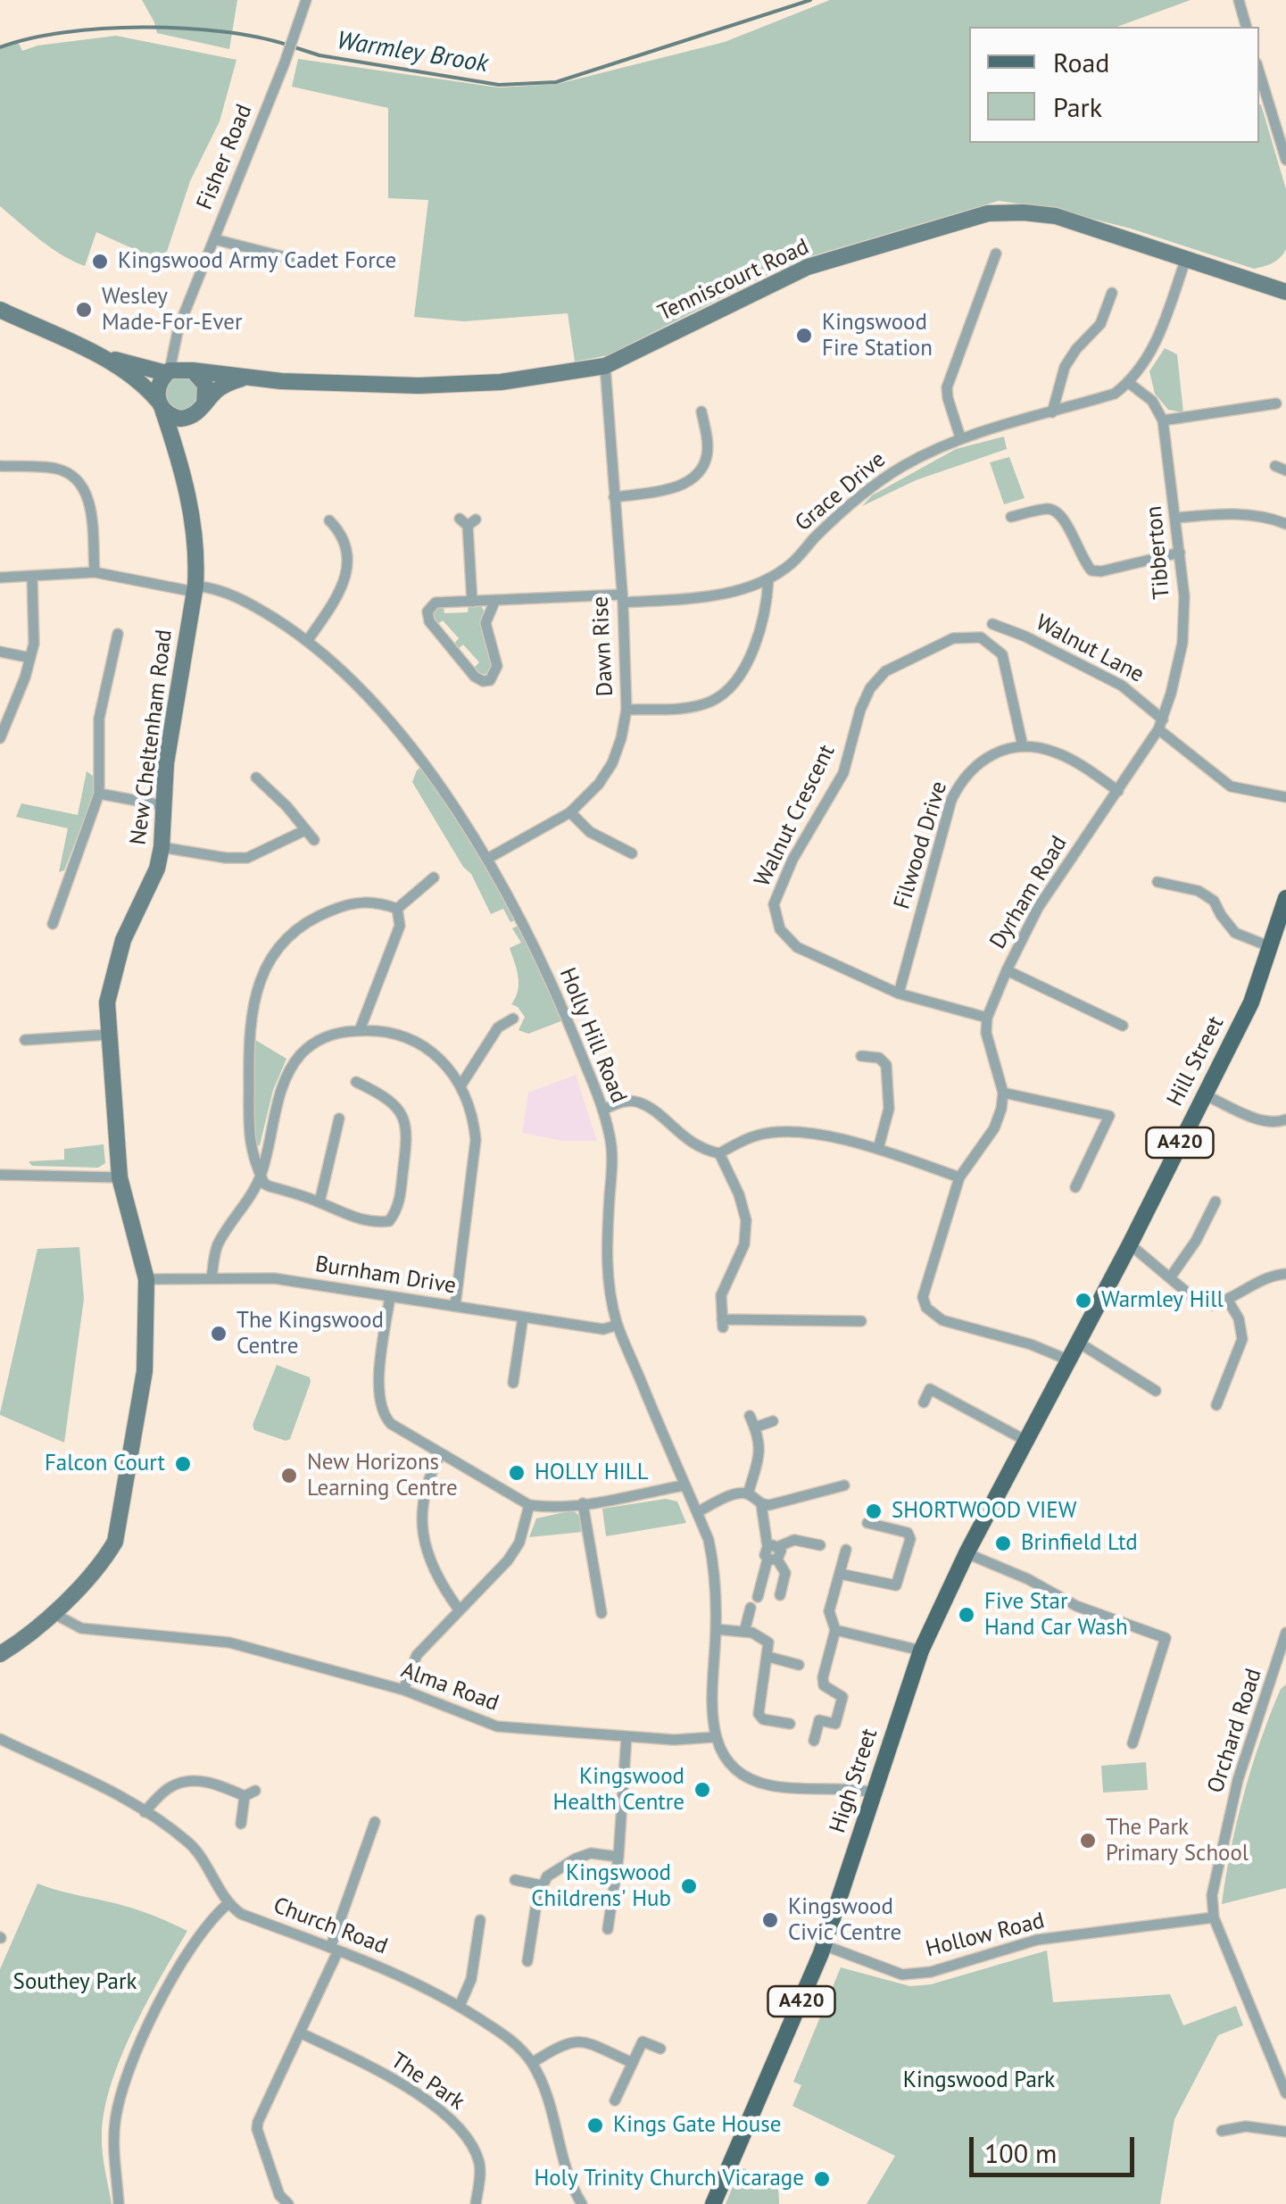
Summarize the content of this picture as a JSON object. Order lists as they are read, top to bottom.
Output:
{
  "streets": {
    "main road": ["Hill Street", "A420", "High Street"],
    "street": [
      "Fisher Road",
      "Tenniscourt Road",
      "Grace Drive",
      "Tibberton",
      "Dawn Rise",
      "Walnut Lane",
      "New Cheltenham Road",
      "Walnut Crescent",
      "Filwood Drive",
      "Dyrham Road",
      "Holly Hill Road",
      "Burnham Drive",
      "Alma Road",
      "Orchard Road",
      "Church Road",
      "Hollow Road",
      "The Park"
    ]
  },
  "crossings": [
    ["Fisher Road", "Tenniscourt Road"],
    ["Fisher Road", "New Cheltenham Road"],
    ["Tenniscourt Road", "Dawn Rise"],
    ["Tenniscourt Road", "New Cheltenham Road"],
    ["Tibberton", "Walnut Lane"],
    ["Tibberton", "Dyrham Road"],
    ["Dawn Rise", "Holly Hill Road"],
    ["Walnut Lane", "Dyrham Road"],
    ["New Cheltenham Road", "Holly Hill Road"],
    ["New Cheltenham Road", "Burnham Drive"],
    ["New Cheltenham Road", "Alma Road"],
    ["Walnut Crescent", "Filwood Drive"],
    ["Walnut Crescent", "Dyrham Road"],
    ["Holly Hill Road", "Burnham Drive"],
    ["Holly Hill Road", "Alma Road"],
    ["Hill Street", "High Street"],
    ["Orchard Road", "Hollow Road"],
    ["High Street", "Hollow Road"]
  ],
  "water": ["Warmley Brook"],
  "parks": ["Southey Park", "Kingswood Park"],
  "places": [
    "Kingswood Army Cadet Force",
    "Wesley Made-For-Ever",
    "Kingswood Fire Station",
    "Warmley Hill",
    "The Kingswood Centre",
    "Falcon Court",
    "HOLLY HILL",
    "New Horizons Learning Centre",
    "SHORTWOOD VIEW",
    "Brinfield Ltd",
    "Five Star Hand Car Wash",
    "Kingswood Health Centre",
    "The Park Primary School",
    "Kingswood Childrens' Hub",
    "Kingswood Civic Centre",
    "Kings Gate House",
    "Holy Trinity Church Vicarage"
  ],
  "legend": ["Road", "Park"],
  "scale_bar": "100 m"
}
